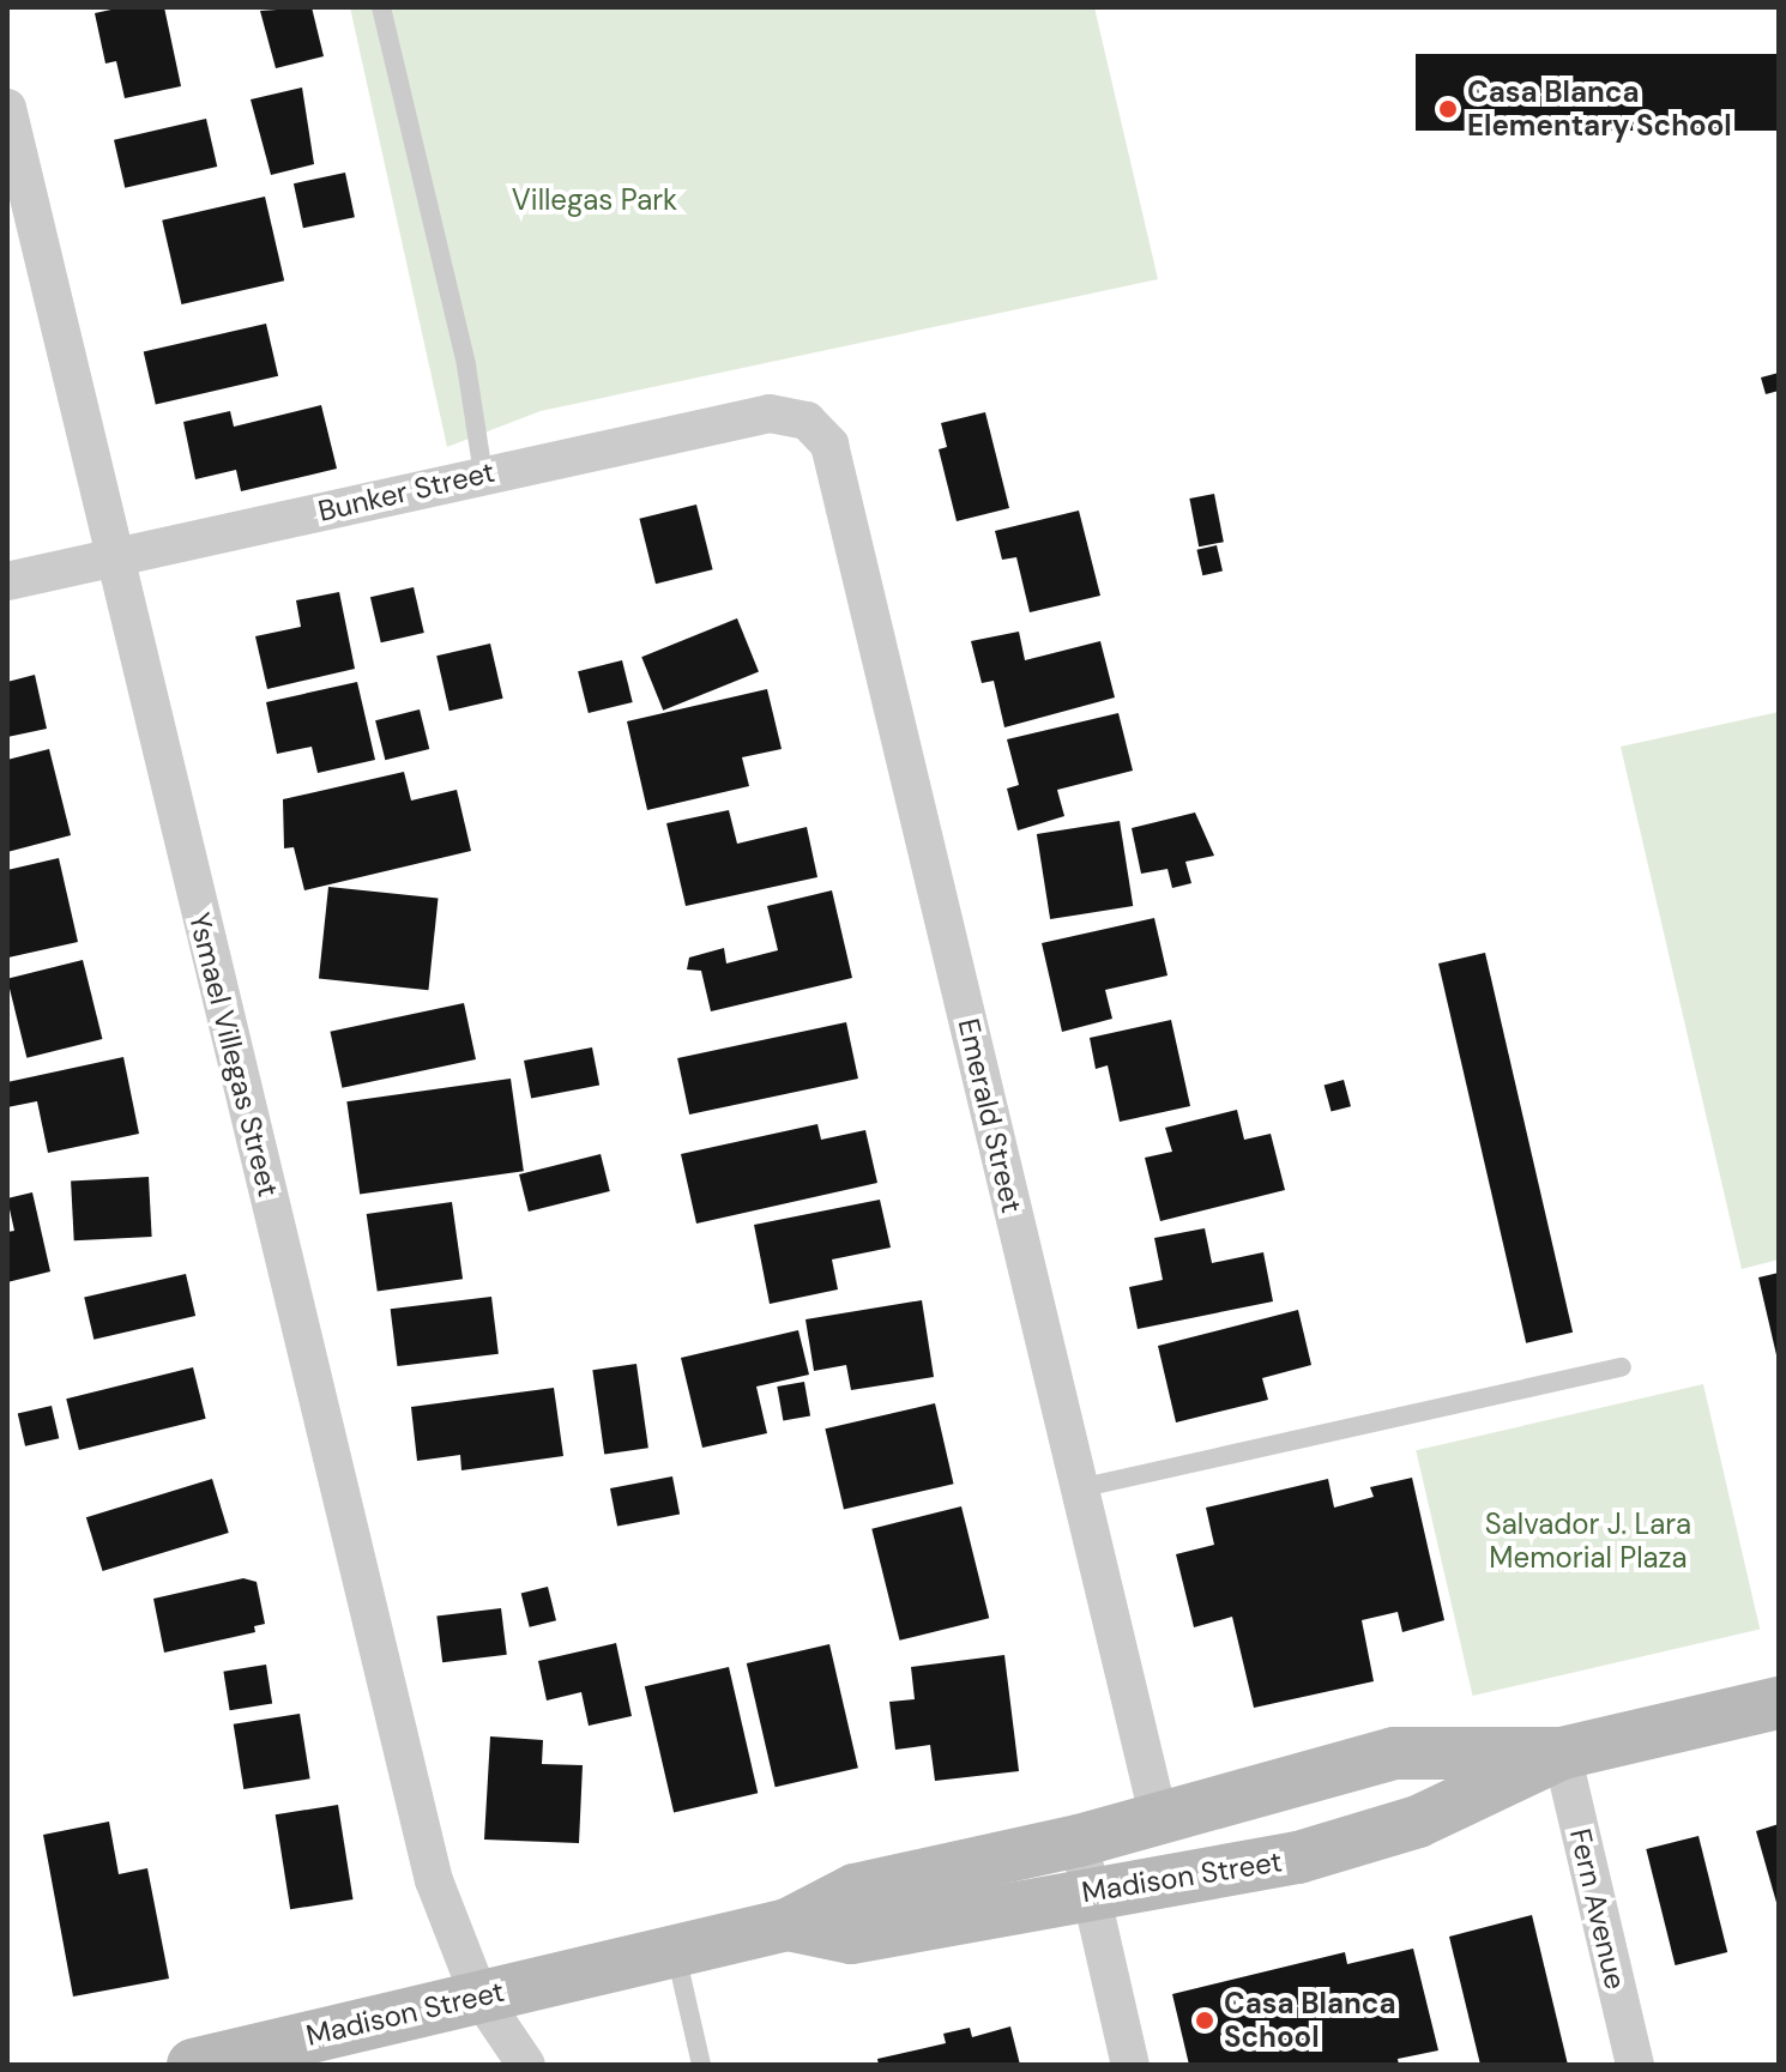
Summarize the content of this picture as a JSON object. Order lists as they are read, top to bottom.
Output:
{
  "streets": {
    "street": [
      "Bunker Street",
      "Ysmael Villegas Street",
      "Emerald Street",
      "Madison Street",
      "Fern Avenue"
    ]
  },
  "crossings": [
    ["Bunker Street", "Ysmael Villegas Street"],
    ["Bunker Street", "Emerald Street"],
    ["Ysmael Villegas Street", "Madison Street"],
    ["Emerald Street", "Madison Street"],
    ["Madison Street", "Fern Avenue"]
  ],
  "parks": ["Villegas Park", "Salvador J. Lara Memorial Plaza"],
  "places": ["Casa Blanca Elementary School", "Casa Blanca School"]
}
